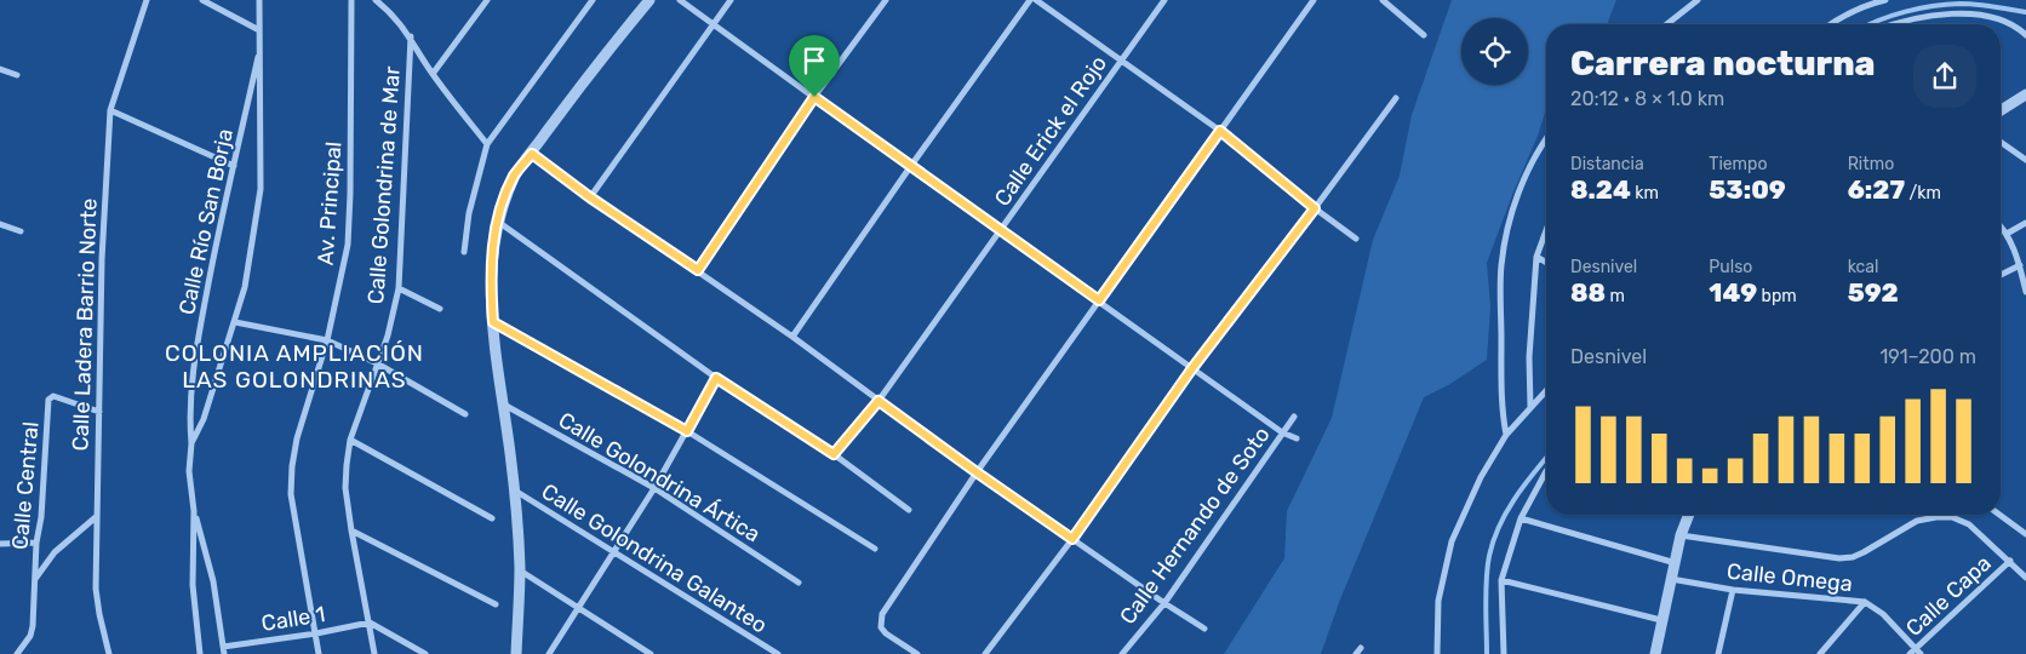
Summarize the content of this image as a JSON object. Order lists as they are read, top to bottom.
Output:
{
  "streets": {
    "street": [
      "Calle Erick el Rojo",
      "Calle Golondrina de Mar",
      "Av. Principal",
      "Calle Río San Borja",
      "Calle Ladera Barrio Norte",
      "Calle Golondrina Ártica",
      "Calle Central",
      "Calle Hernando de Soto",
      "Calle Golondrina Galanteo",
      "Calle Omega",
      "Calle Capa",
      "Calle 1"
    ]
  },
  "crossings": [
    ["Calle Golondrina de Mar", "Calle 1"],
    ["Av. Principal", "Calle 1"],
    ["Calle Río San Borja", "Calle 1"],
    ["Calle Ladera Barrio Norte", "Calle Central"],
    ["Calle Omega", "Calle Capa"]
  ],
  "districts": ["COLONIA AMPLIACIÓN LAS GOLONDRINAS"],
  "page": {
    "heading": ["Carrera nocturna", "20:12 · 8 × 1.0 km"],
    "stats": [
      ["Distancia", "8.24 km"],
      ["Tiempo", "53:09"],
      ["Ritmo", "6:27 /km"],
      ["Desnivel", "88 m"],
      ["Pulso", "149 bpm"],
      ["kcal", "592"]
    ],
    "chart": ["Desnivel", "191–200 m"]
  }
}
